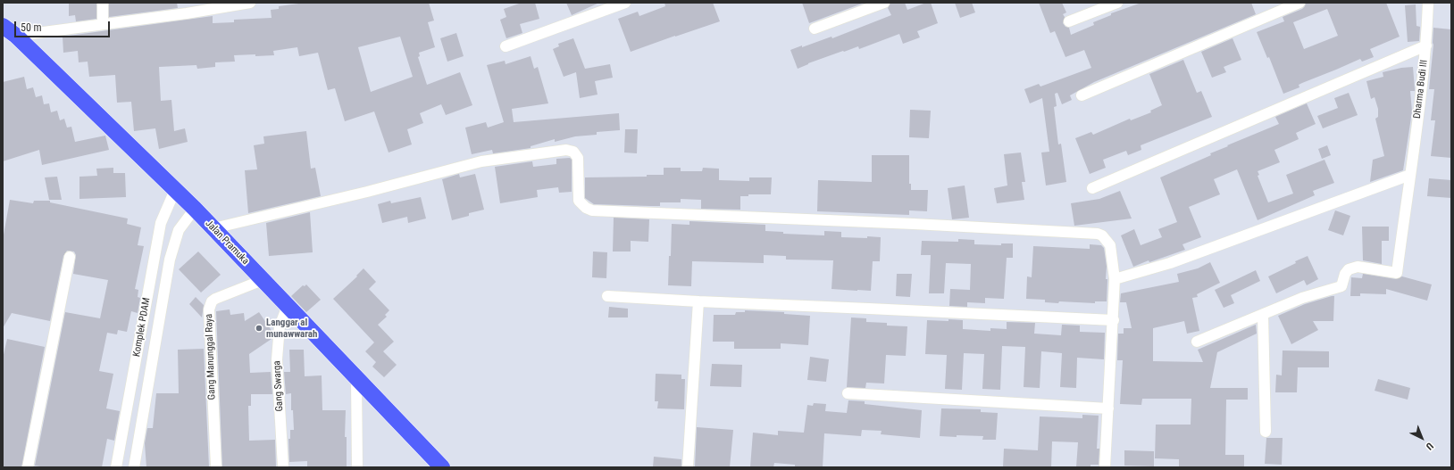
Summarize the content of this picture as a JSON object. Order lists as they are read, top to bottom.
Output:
{
  "streets": {
    "main road": ["Jalan Pramuka"],
    "street": [
      "Dharma Budi III",
      "Komplek PDAM",
      "Gang Manunggal Raya",
      "Gang Swarga"
    ]
  },
  "crossings": [
    ["Jalan Pramuka", "Komplek PDAM"],
    ["Jalan Pramuka", "Gang Manunggal Raya"],
    ["Jalan Pramuka", "Gang Swarga"]
  ],
  "places": ["Langgar al munawwarah"],
  "scale_bar": "50 m",
  "north": "bottom right"
}
